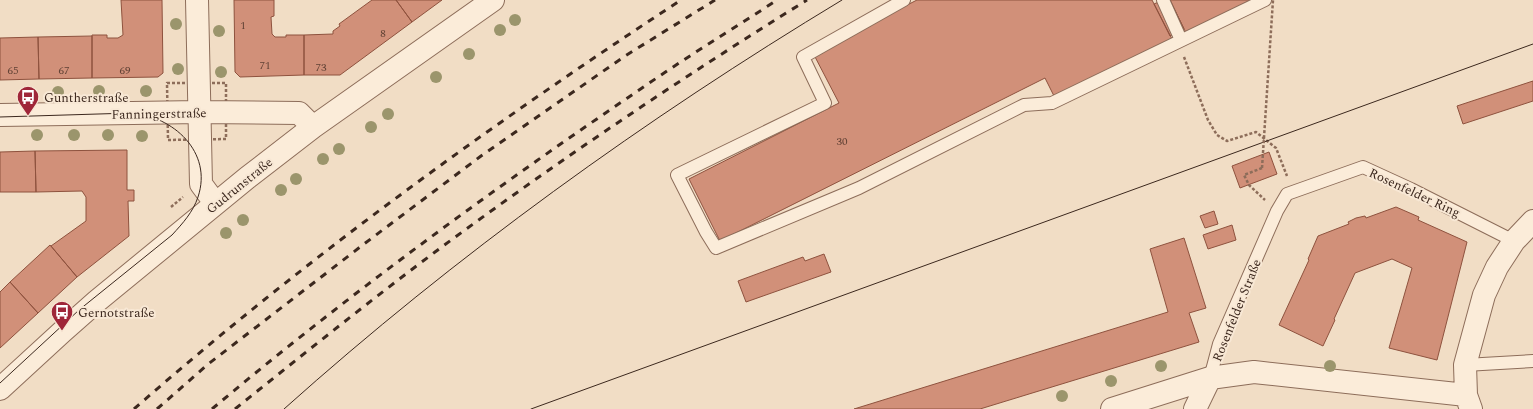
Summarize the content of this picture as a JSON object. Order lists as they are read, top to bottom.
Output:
{
  "streets": {
    "street": ["Fanningerstraße", "Gudrunstraße", "Rosenfelder Straße"],
    "lane": ["Rosenfelder Ring"]
  },
  "crossings": [
    ["Fanningerstraße", "Gudrunstraße"]
  ],
  "places": {
    "bus stop": ["Guntherstraße", "Gernotstraße"]
  },
  "house_numbers": [
    "1",
    "8",
    "71",
    "73",
    "65",
    "67",
    "69",
    "30"
  ]
}
